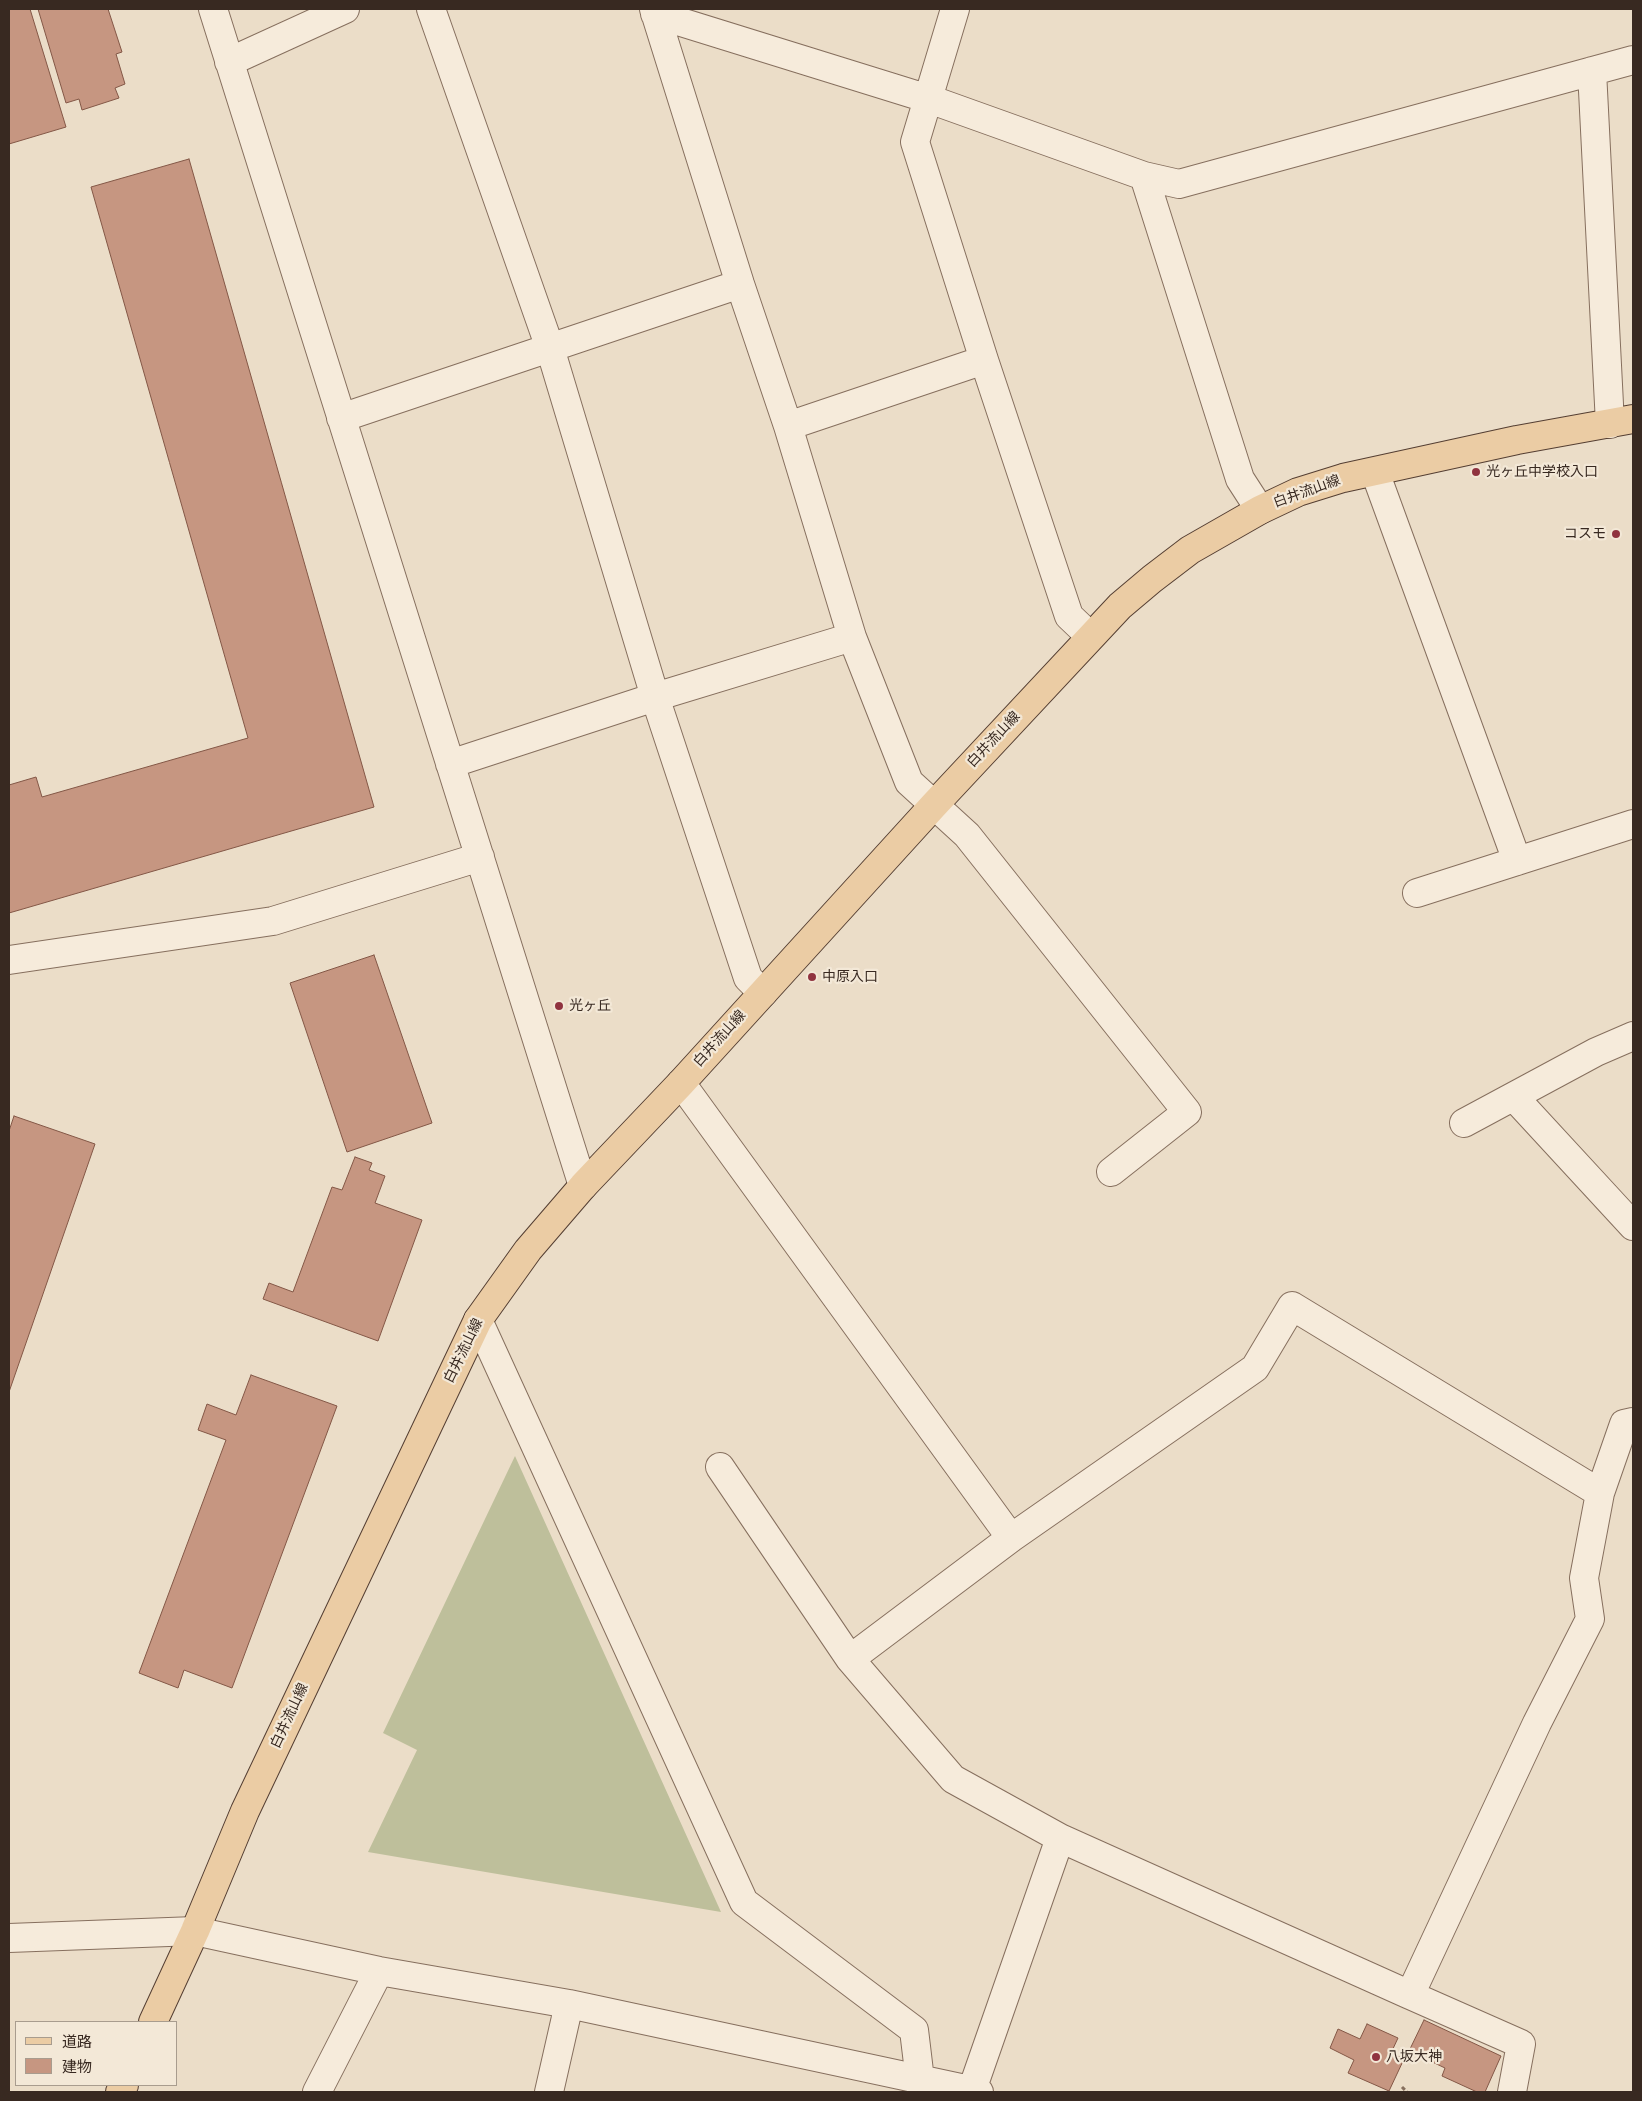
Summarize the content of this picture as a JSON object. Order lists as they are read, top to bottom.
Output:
{
  "streets": {
    "main road": ["白井流山線"]
  },
  "places": [
    "光ヶ丘中学校入口",
    "コスモ",
    "中原入口",
    "光ヶ丘",
    "八坂大神"
  ],
  "legend": ["道路", "建物"]
}
